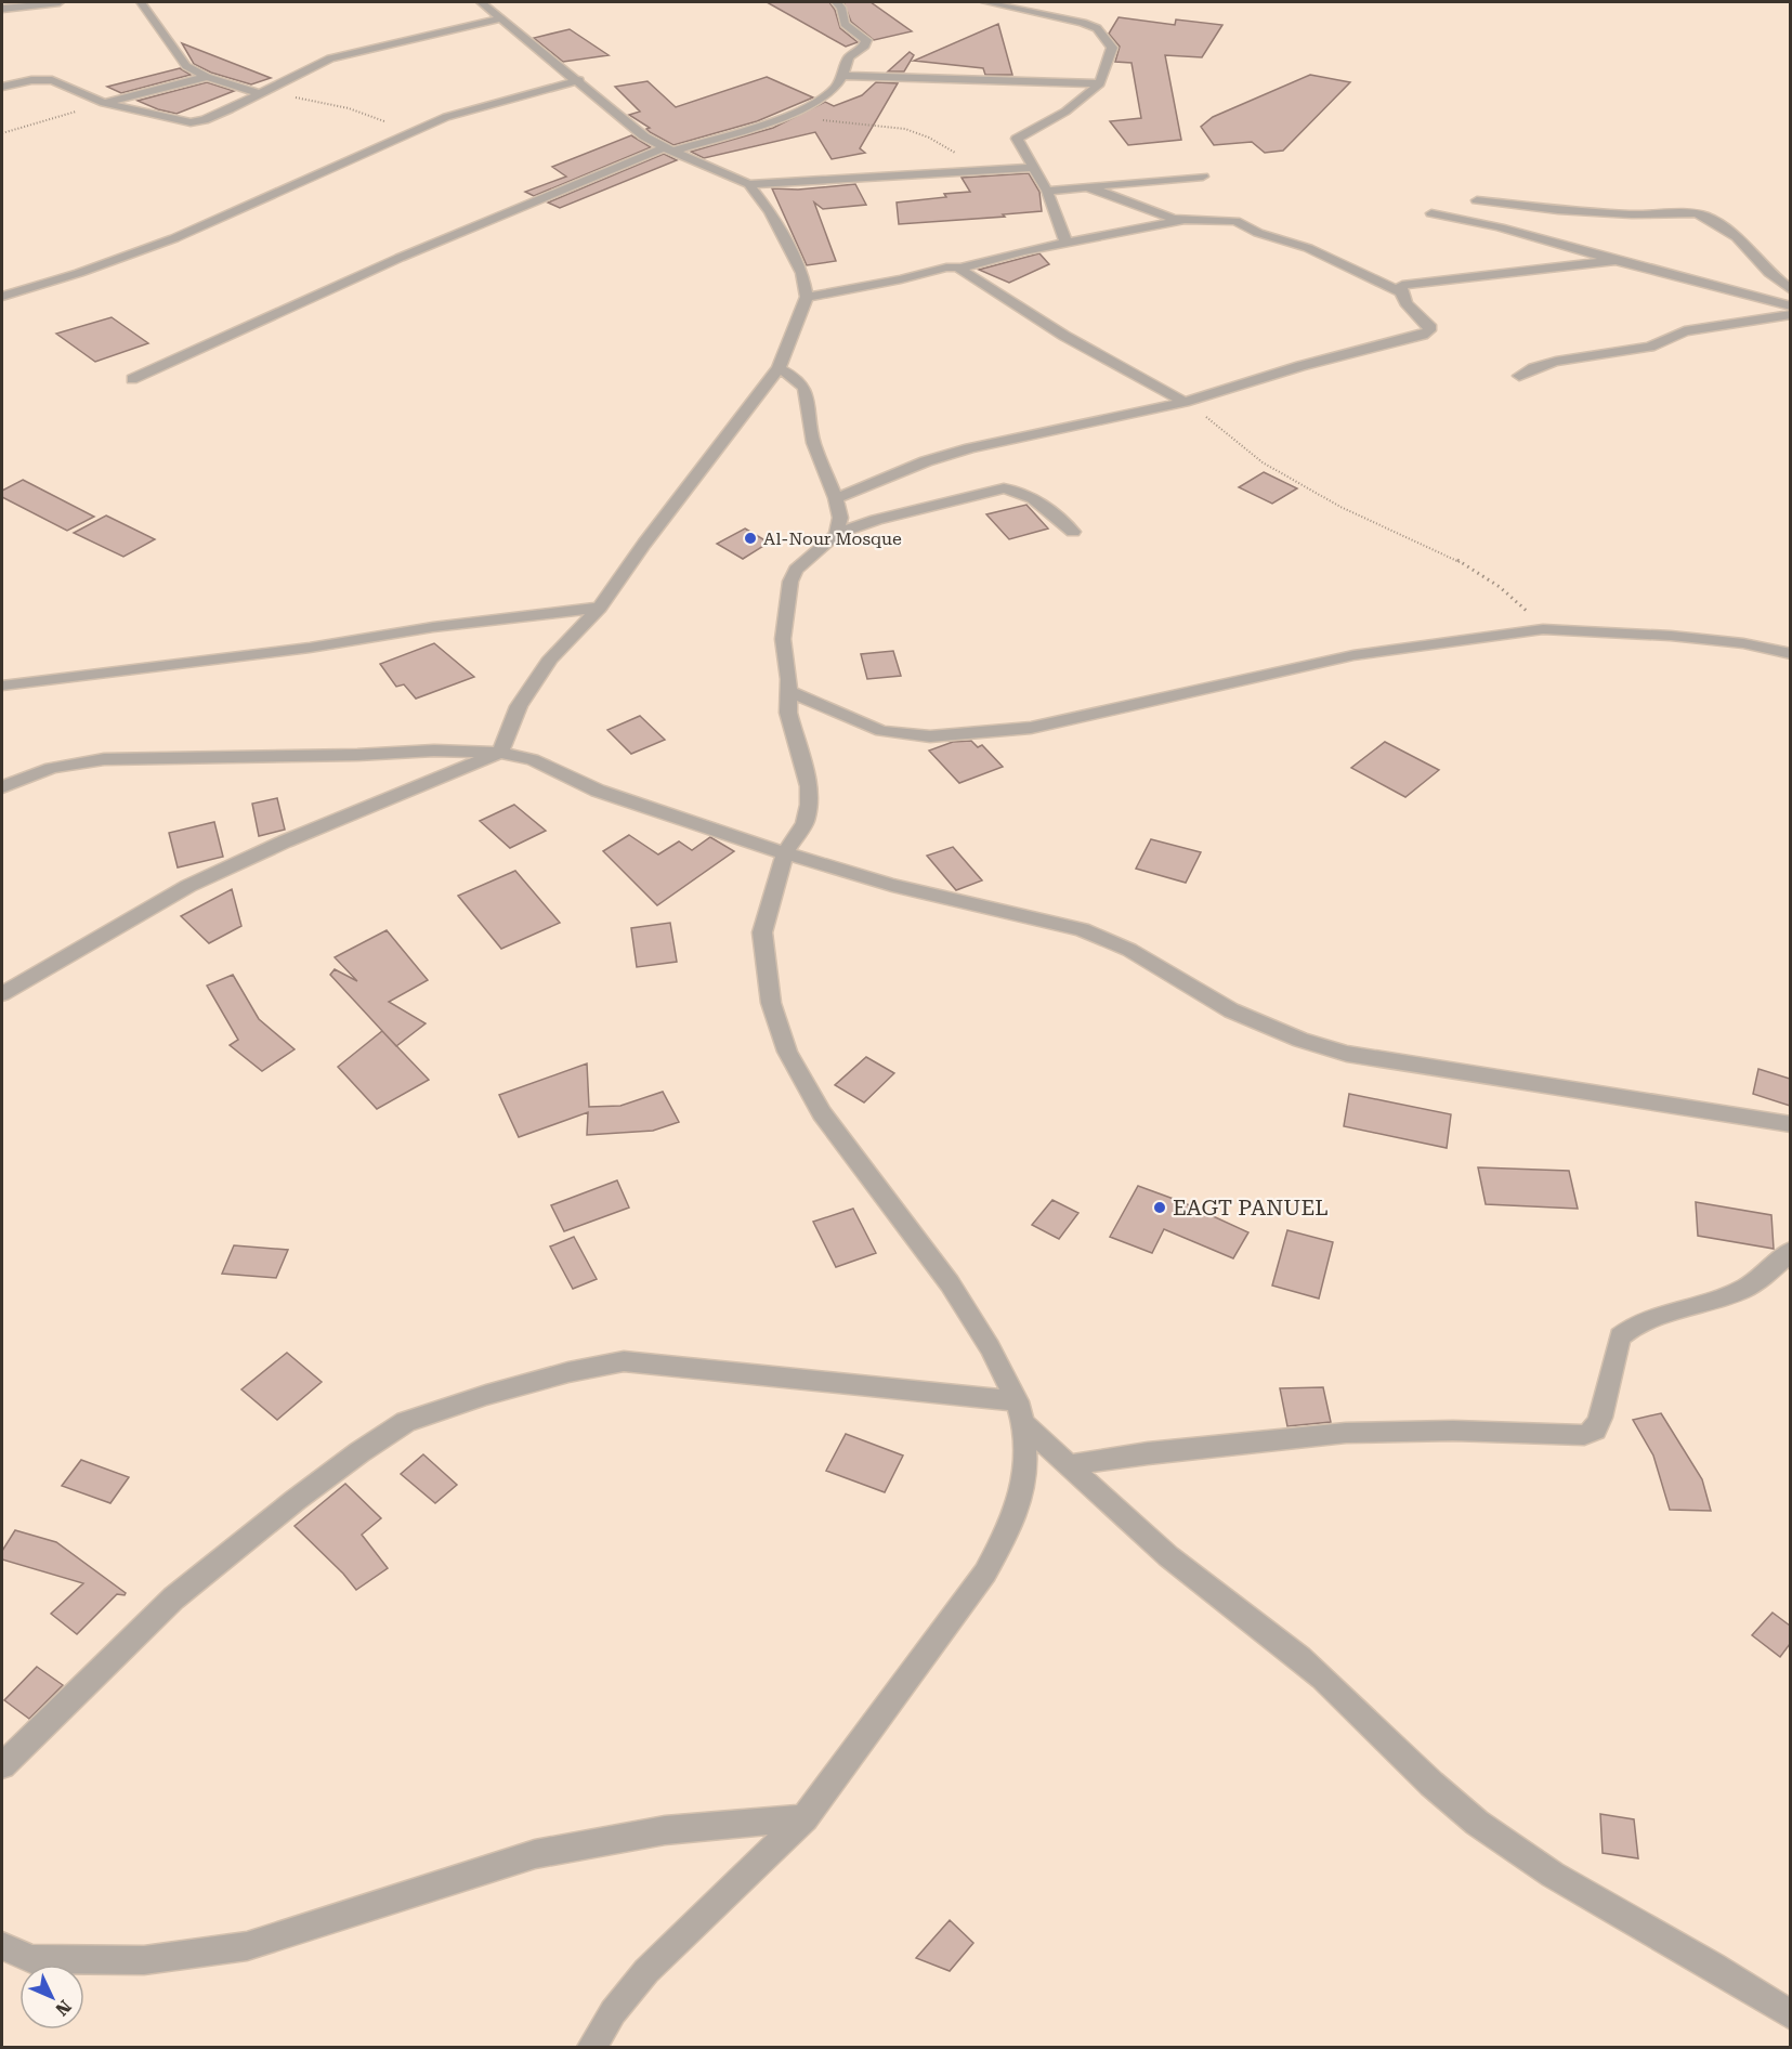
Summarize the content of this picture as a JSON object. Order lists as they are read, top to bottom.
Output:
{
  "places": ["Al-Nour Mosque", "EAGT PANUEL"],
  "north": "bottom right"
}
